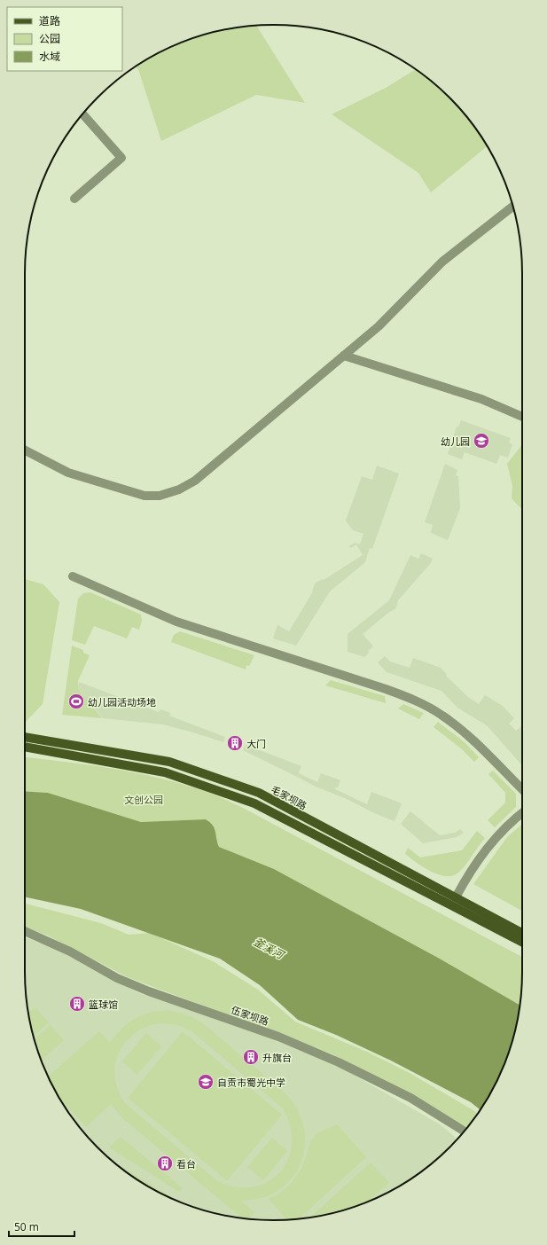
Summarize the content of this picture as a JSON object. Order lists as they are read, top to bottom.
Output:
{
  "streets": {
    "main road": ["毛家坝路"],
    "street": ["伍家坝路"]
  },
  "water": ["釜溪河"],
  "parks": ["文创公园"],
  "places": {
    "school or university": ["幼儿园", "自贡市蜀光中学"],
    "sports": ["幼儿园活动场地"],
    "building": [
      "大门",
      "篮球馆",
      "升旗台",
      "看台"
    ]
  },
  "legend": ["道路", "公园", "水域"],
  "scale_bar": "50 m"
}
